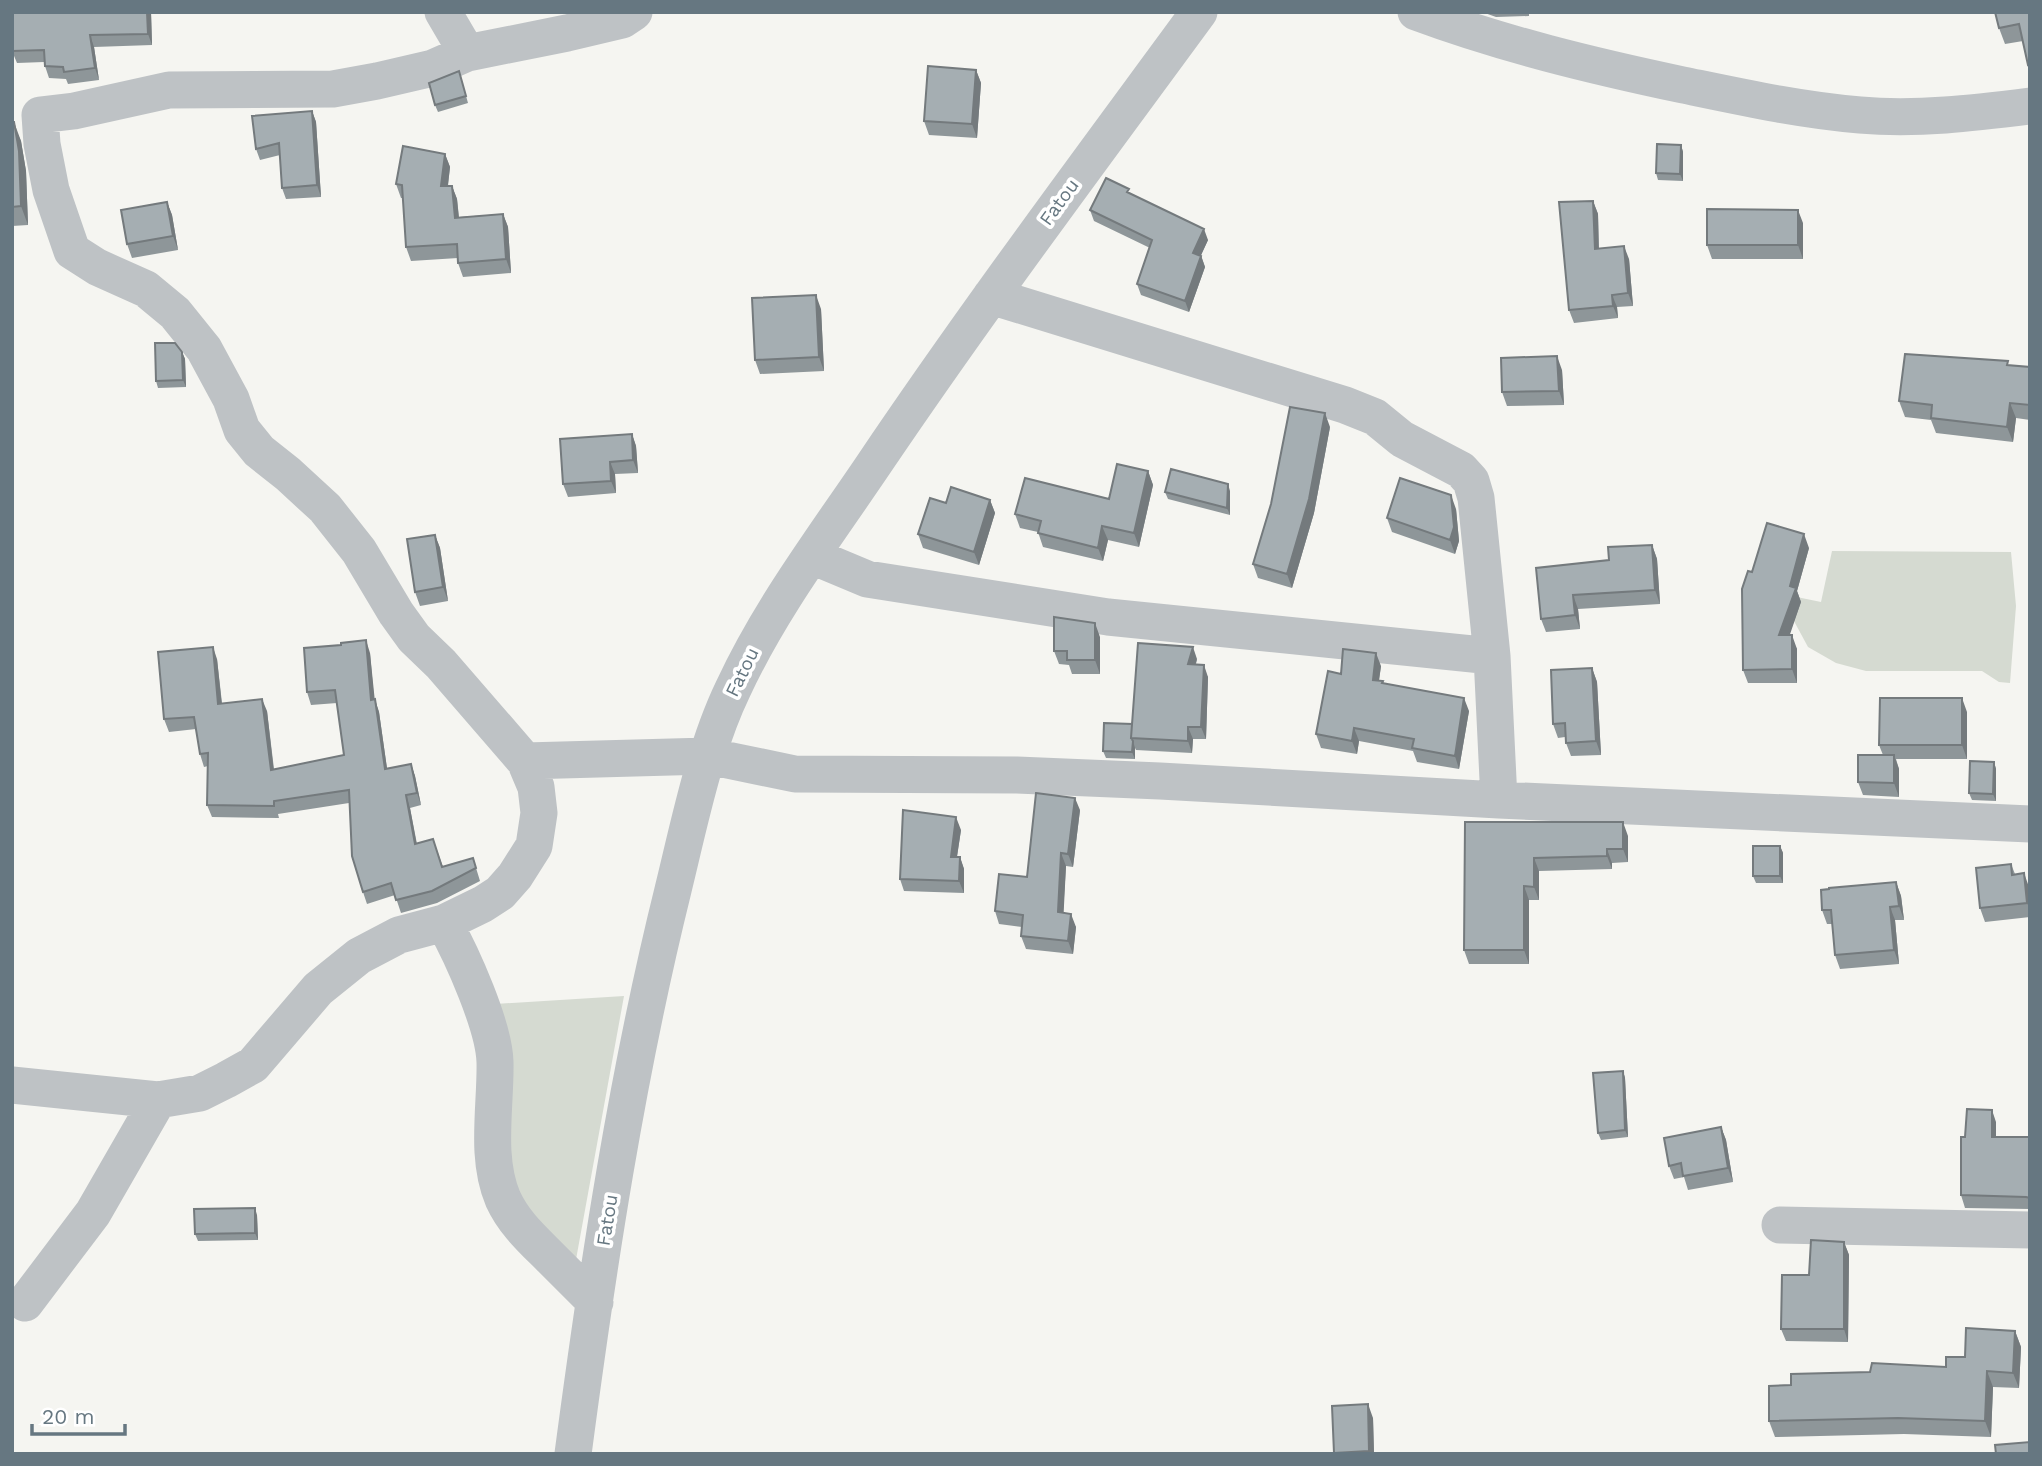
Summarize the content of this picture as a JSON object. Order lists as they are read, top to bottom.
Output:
{
  "streets": {
    "street": ["Fatou"]
  },
  "scale_bar": "20 m"
}
